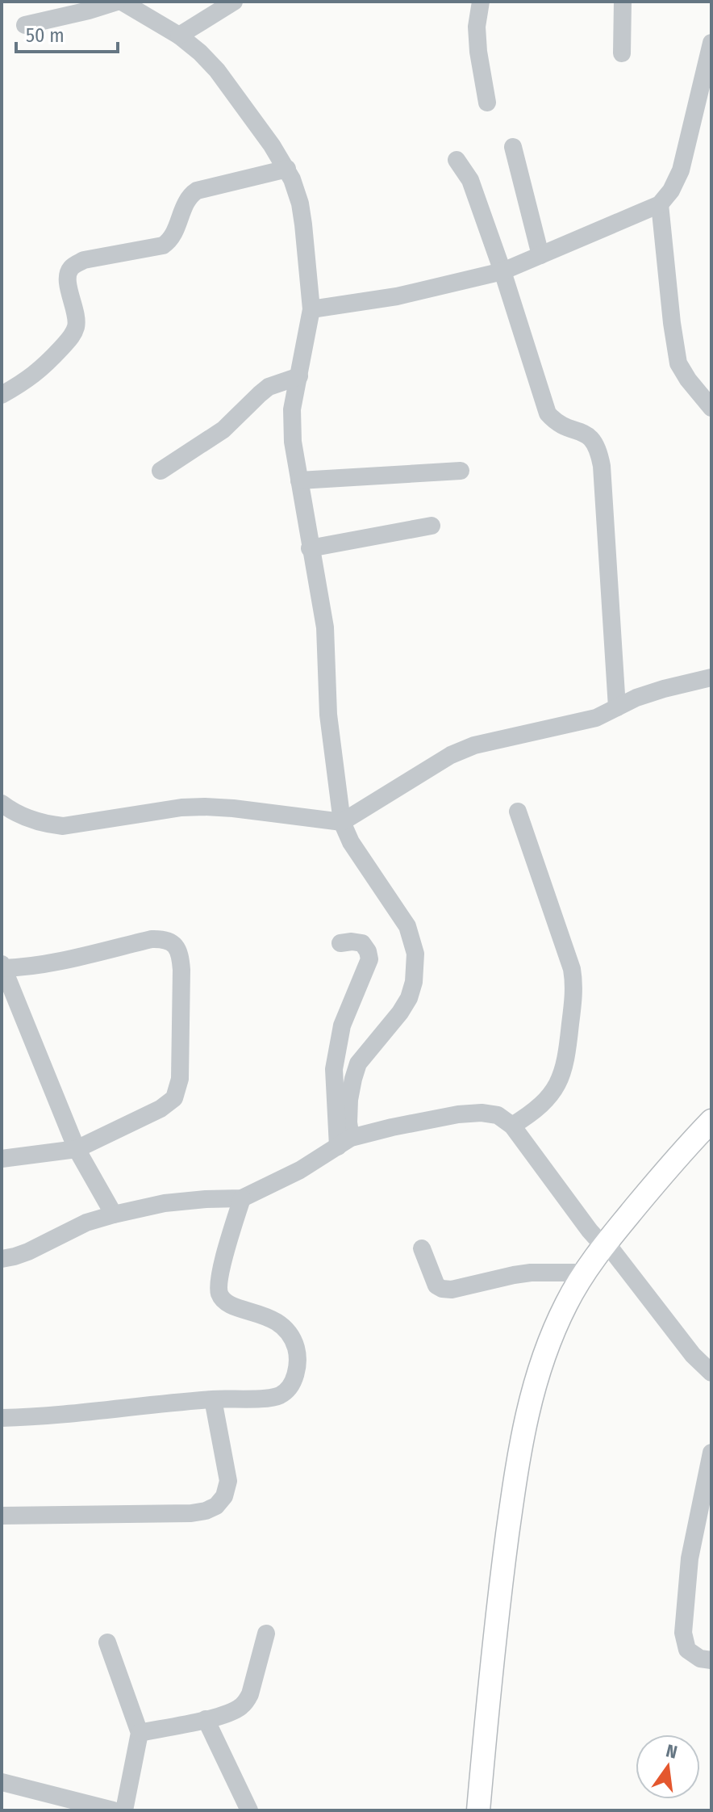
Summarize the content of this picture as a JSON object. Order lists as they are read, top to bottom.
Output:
{
  "scale_bar": "50 m",
  "north": "top"
}
